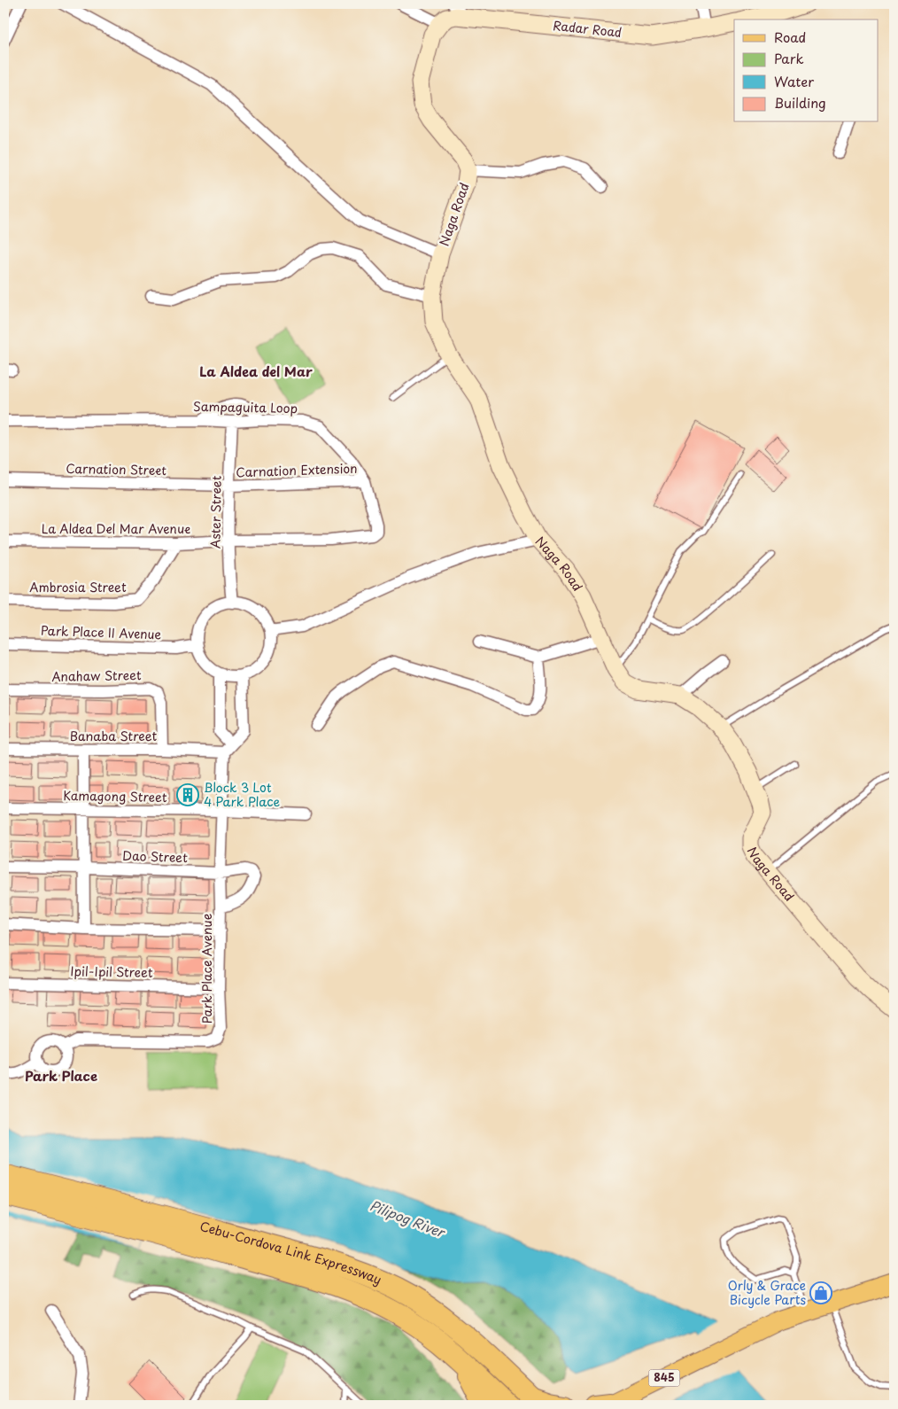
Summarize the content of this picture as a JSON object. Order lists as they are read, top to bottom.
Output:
{
  "streets": {
    "highway": ["Cebu-Cordova Link Expressway"],
    "main road": ["845"],
    "street": [
      "Radar Road",
      "Naga Road",
      "Sampaguita Loop",
      "Carnation Street",
      "Carnation Extension",
      "Aster Street",
      "La Aldea Del Mar Avenue",
      "Ambrosia Street",
      "Park Place II Avenue",
      "Anahaw Street",
      "Banaba Street",
      "Kamagong Street",
      "Dao Street",
      "Park Place Avenue",
      "Ipil-Ipil Street"
    ]
  },
  "crossings": [
    ["Radar Road", "Naga Road"],
    ["Sampaguita Loop", "Carnation Extension"],
    ["Sampaguita Loop", "Aster Street"],
    ["Sampaguita Loop", "La Aldea Del Mar Avenue"],
    ["Carnation Street", "Carnation Extension"],
    ["Carnation Street", "Aster Street"],
    ["Carnation Extension", "Aster Street"],
    ["Aster Street", "La Aldea Del Mar Avenue"],
    ["Aster Street", "Park Place II Avenue"],
    ["La Aldea Del Mar Avenue", "Ambrosia Street"],
    ["Anahaw Street", "Banaba Street"],
    ["Banaba Street", "Park Place Avenue"],
    ["Kamagong Street", "Park Place Avenue"],
    ["Dao Street", "Park Place Avenue"],
    ["Park Place Avenue", "Ipil-Ipil Street"]
  ],
  "districts": ["La Aldea del Mar", "Park Place"],
  "water": ["Pilipog River"],
  "places": {
    "building": ["Block 3 Lot 4 Park Place"],
    "shop": ["Orly & Grace Bicycle Parts"]
  },
  "legend": [
    "Road",
    "Park",
    "Water",
    "Building"
  ]
}
